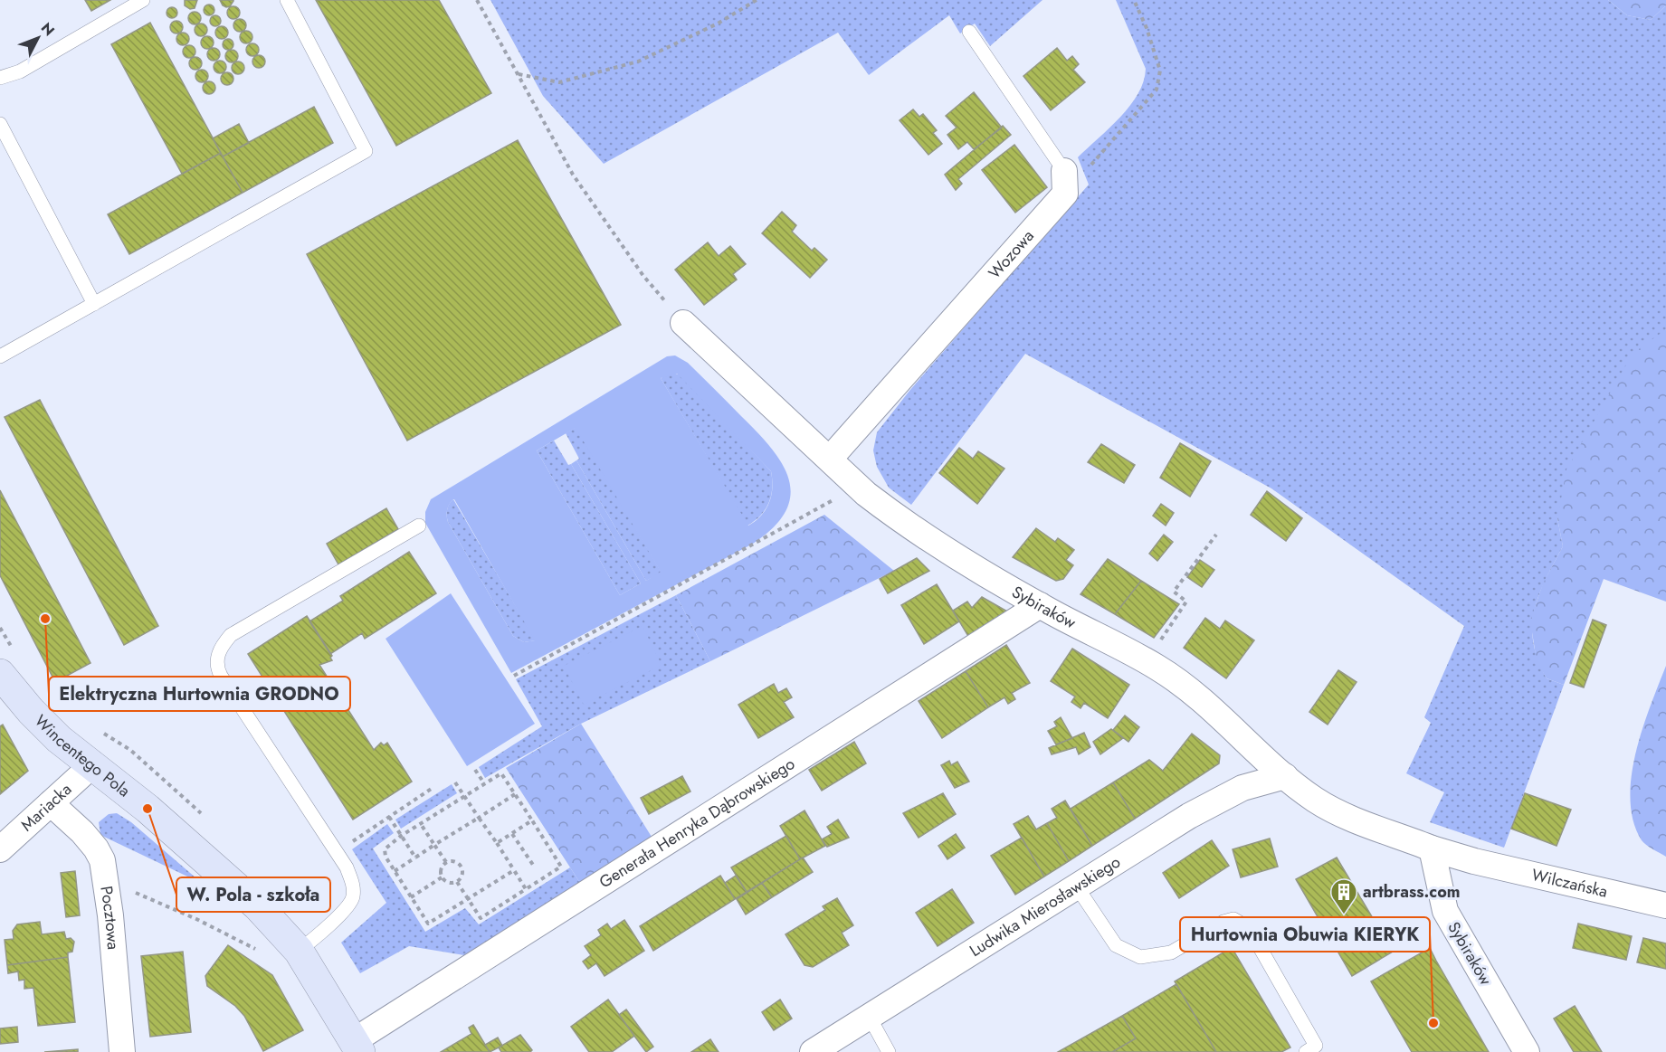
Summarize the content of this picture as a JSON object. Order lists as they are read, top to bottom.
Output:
{
  "streets": {
    "main road": ["Wincentego Pola"],
    "street": [
      "Wozowa",
      "Sybiraków",
      "Mariacka",
      "Generała Henryka Dąbrowskiego",
      "Wilczańska",
      "Ludwika Mierosławskiego",
      "Pocztowa"
    ]
  },
  "crossings": [
    ["Wozowa", "Sybiraków"],
    ["Sybiraków", "Generała Henryka Dąbrowskiego"],
    ["Sybiraków", "Wilczańska"],
    ["Sybiraków", "Ludwika Mierosławskiego"],
    ["Wincentego Pola", "Mariacka"],
    ["Wincentego Pola", "Generała Henryka Dąbrowskiego"],
    ["Mariacka", "Pocztowa"]
  ],
  "places": {
    "other": ["Elektryczna Hurtownia GRODNO", "W. Pola - szkoła", "Hurtownia Obuwia KIERYK"],
    "building": ["artbrass.com"]
  },
  "north": "top right"
}
